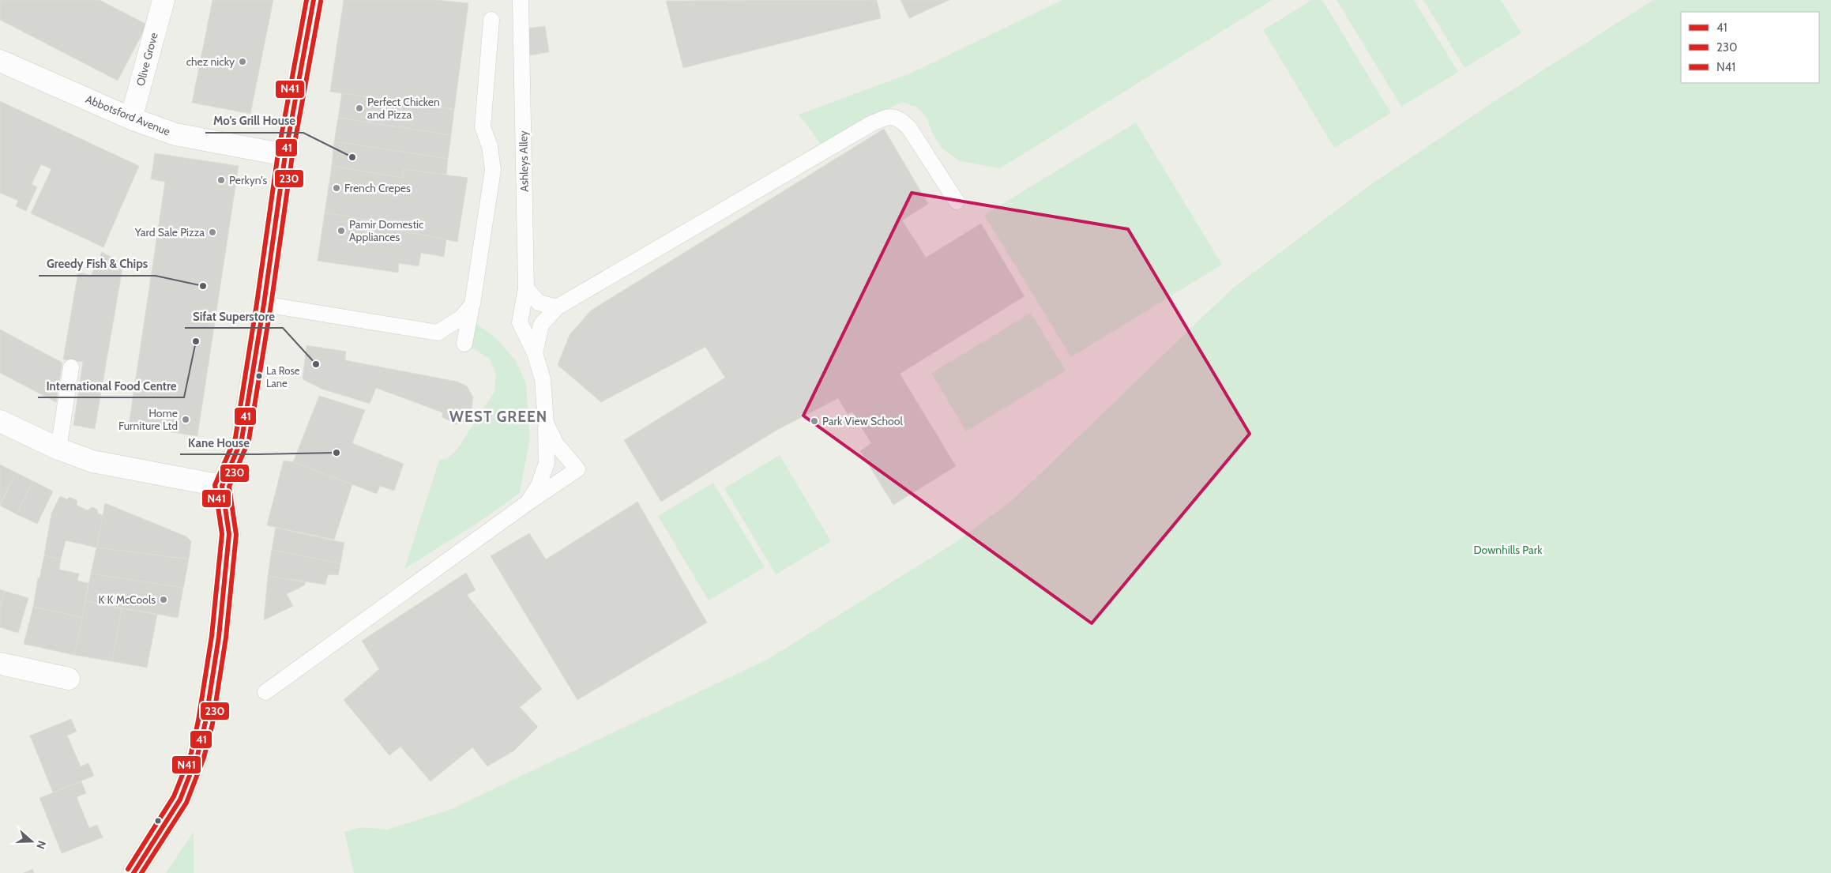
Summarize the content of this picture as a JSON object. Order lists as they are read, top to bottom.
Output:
{
  "streets": {
    "street": ["Olive Grove", "Abbotsford Avenue"],
    "lane": ["Ashleys Alley"]
  },
  "crossings": [
    ["Olive Grove", "Abbotsford Avenue"]
  ],
  "districts": ["WEST GREEN"],
  "parks": ["Downhills Park"],
  "places": [
    "chez nicky",
    "Perfect Chicken and Pizza",
    "Mo's Grill House",
    "Perkyn's",
    "French Crepes",
    "Pamir Domestic Appliances",
    "Yard Sale Pizza",
    "Greedy Fish & Chips",
    "International Food Centre",
    "Sifat Superstore",
    "La Rose Lane",
    "Home Furniture Ltd",
    "Park View School",
    "Kane House",
    "K K McCools"
  ],
  "lines": ["transit line 41", "transit line N41", "transit line 230"],
  "legend": ["41", "230", "N41"],
  "north": "right"
}
